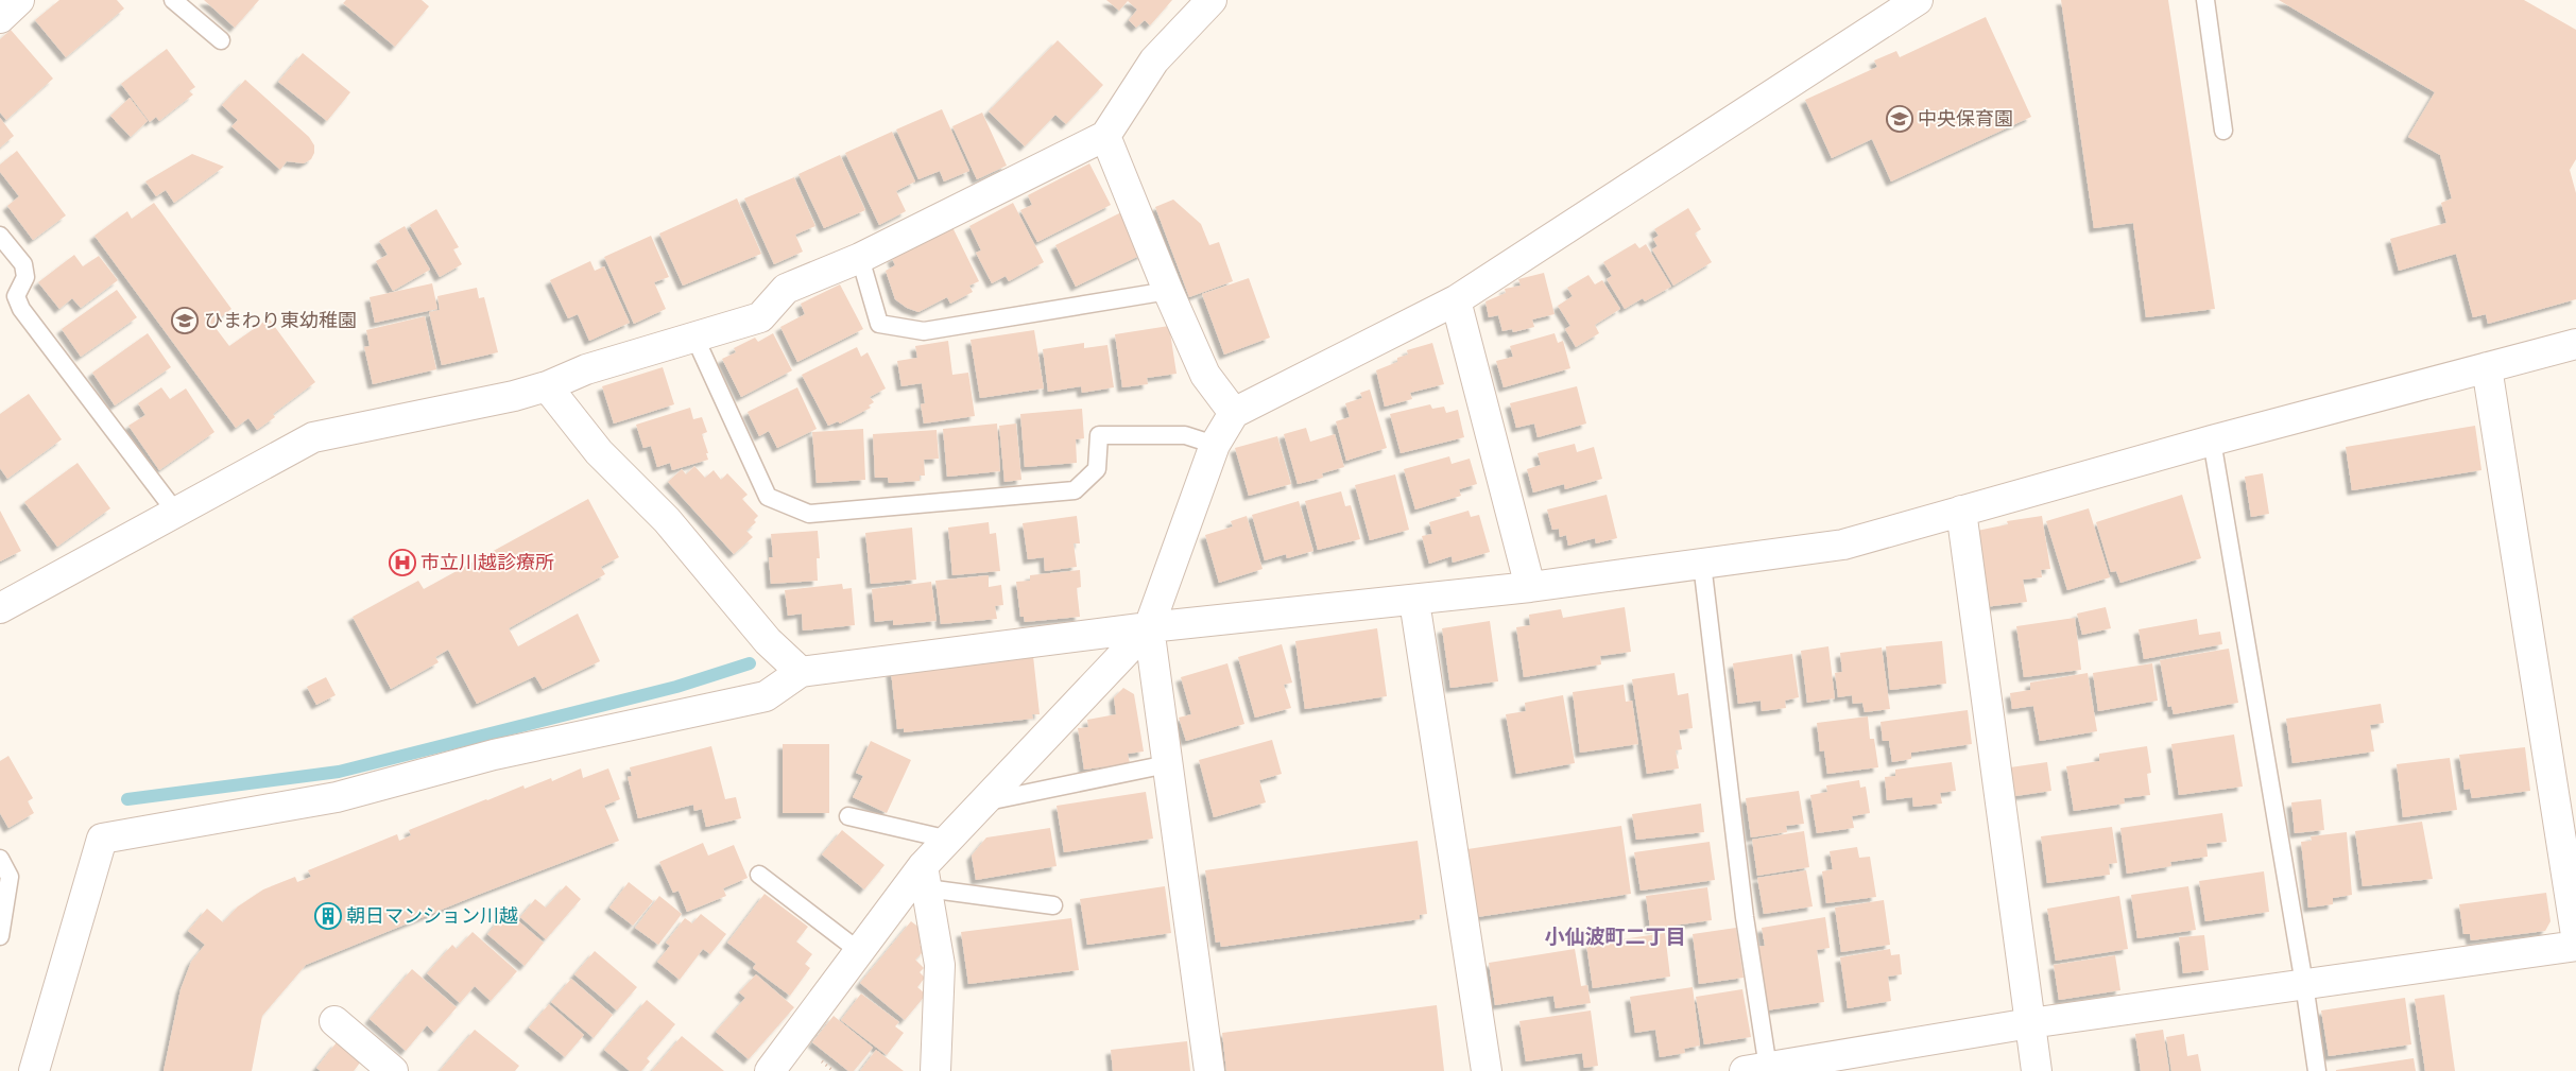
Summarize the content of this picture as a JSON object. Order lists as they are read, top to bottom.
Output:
{
  "districts": ["小仙波町二丁目"],
  "places": {
    "school or university": ["中央保育園", "ひまわり東幼稚園"],
    "hospital": ["市立川越診療所"],
    "building": ["朝日マンション川越"]
  }
}
